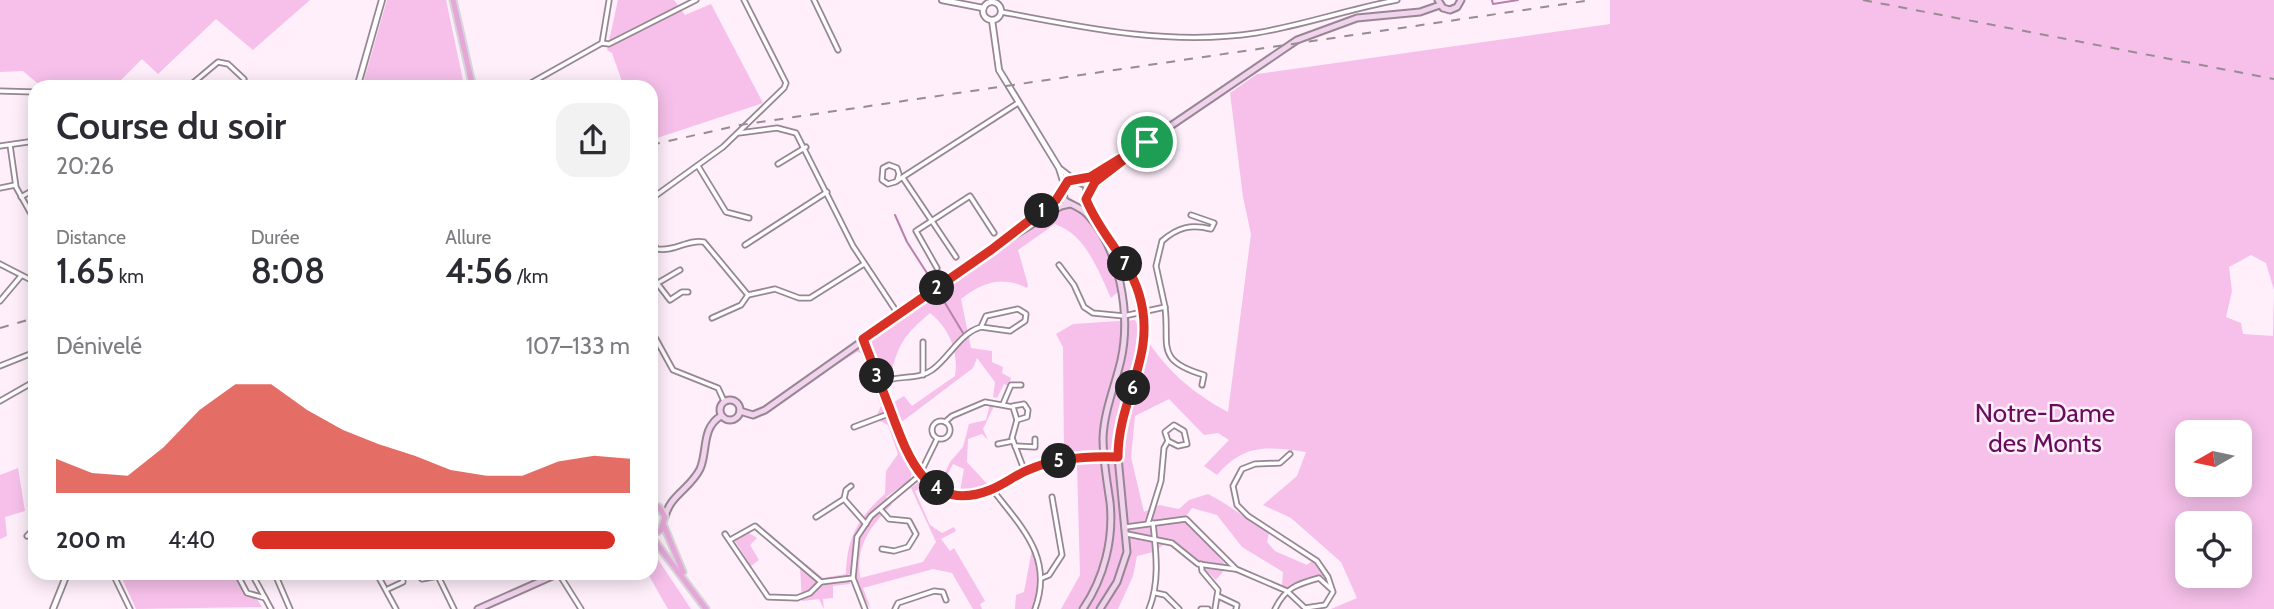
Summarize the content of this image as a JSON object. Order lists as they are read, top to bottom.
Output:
{
  "parks": ["Notre-Dame des Monts"],
  "north": "left",
  "page": {
    "heading": ["Course du soir", "20:26"],
    "pins": [
      "1",
      "7",
      "2",
      "3",
      "6",
      "5",
      "4"
    ],
    "stats": [
      ["Distance", "1.65 km"],
      ["Durée", "8:08"],
      ["Allure", "4:56 /km"]
    ],
    "chart": ["Dénivelé", "107–133 m"],
    "list": [
      {
        "name": "200 m",
        "note": "4:40"
      }
    ]
  }
}
